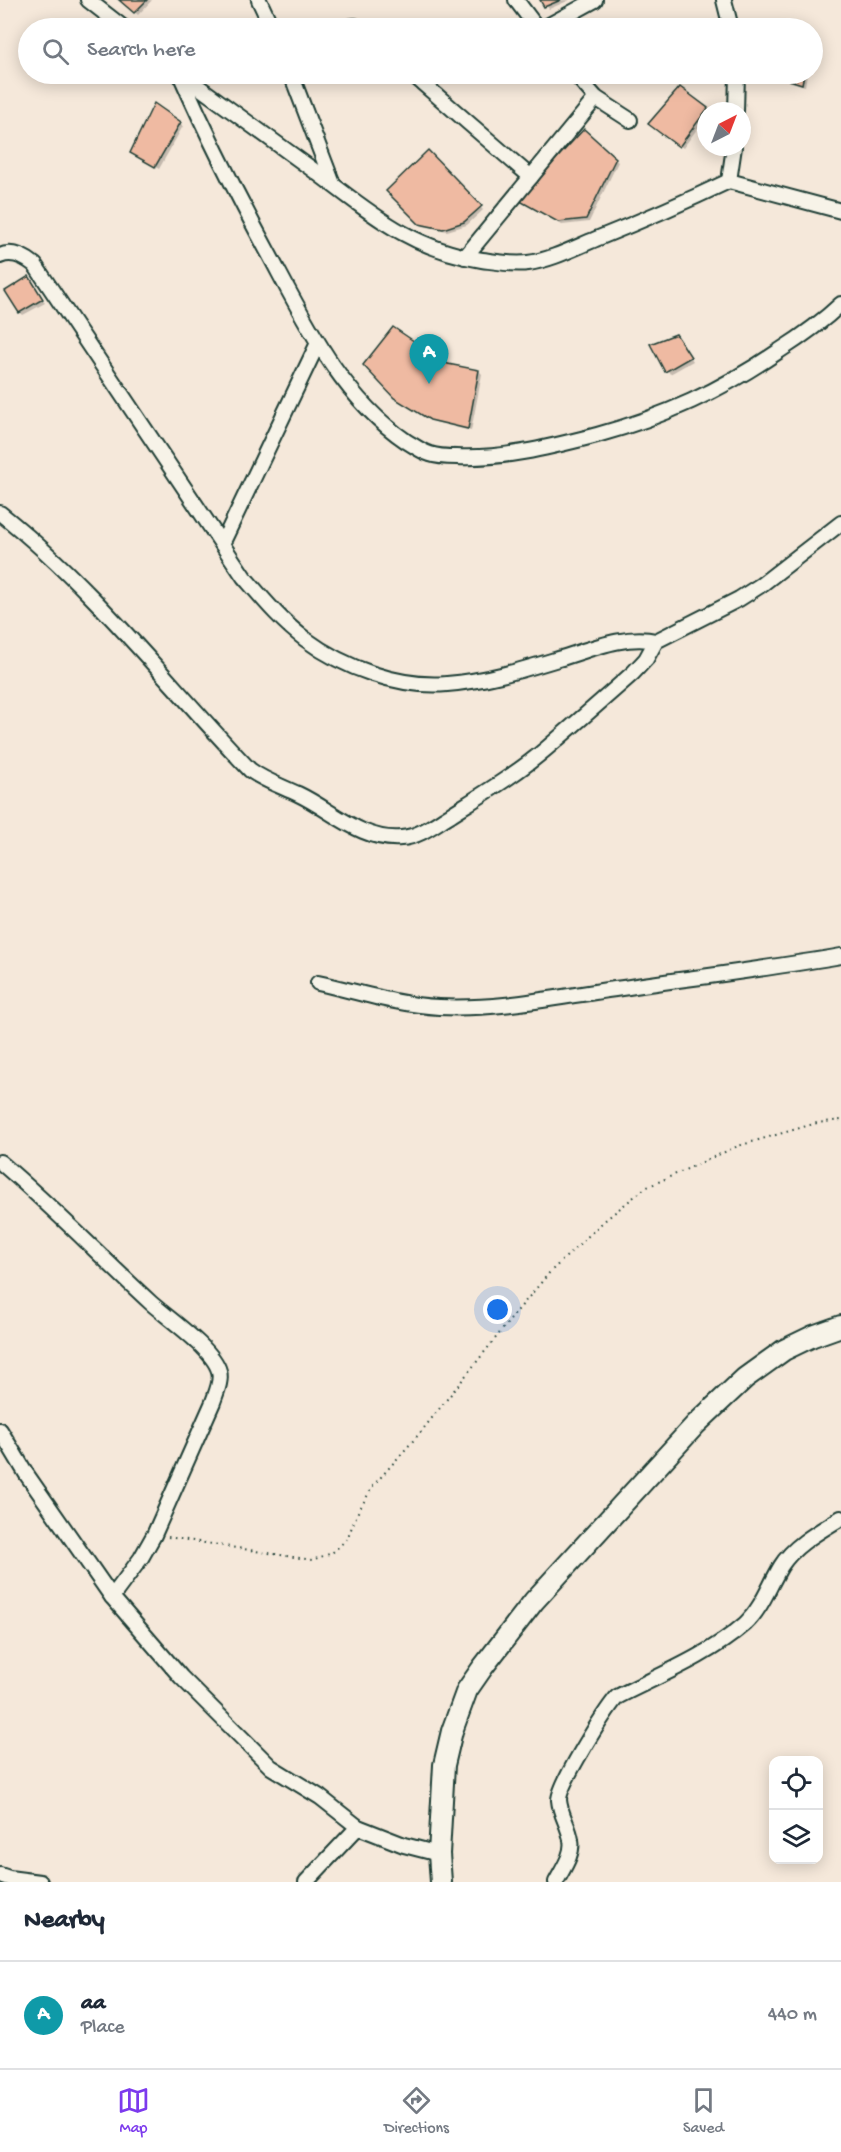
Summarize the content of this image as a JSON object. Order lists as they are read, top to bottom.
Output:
{
  "north": "top right",
  "page": {
    "search": "Search here",
    "pins": "A",
    "heading": "Nearby",
    "list": [
      {
        "mark": "A",
        "name": "aa",
        "note": "Place",
        "value": "440 m"
      }
    ],
    "nav": ["Map", "Directions", "Saved"]
  }
}
